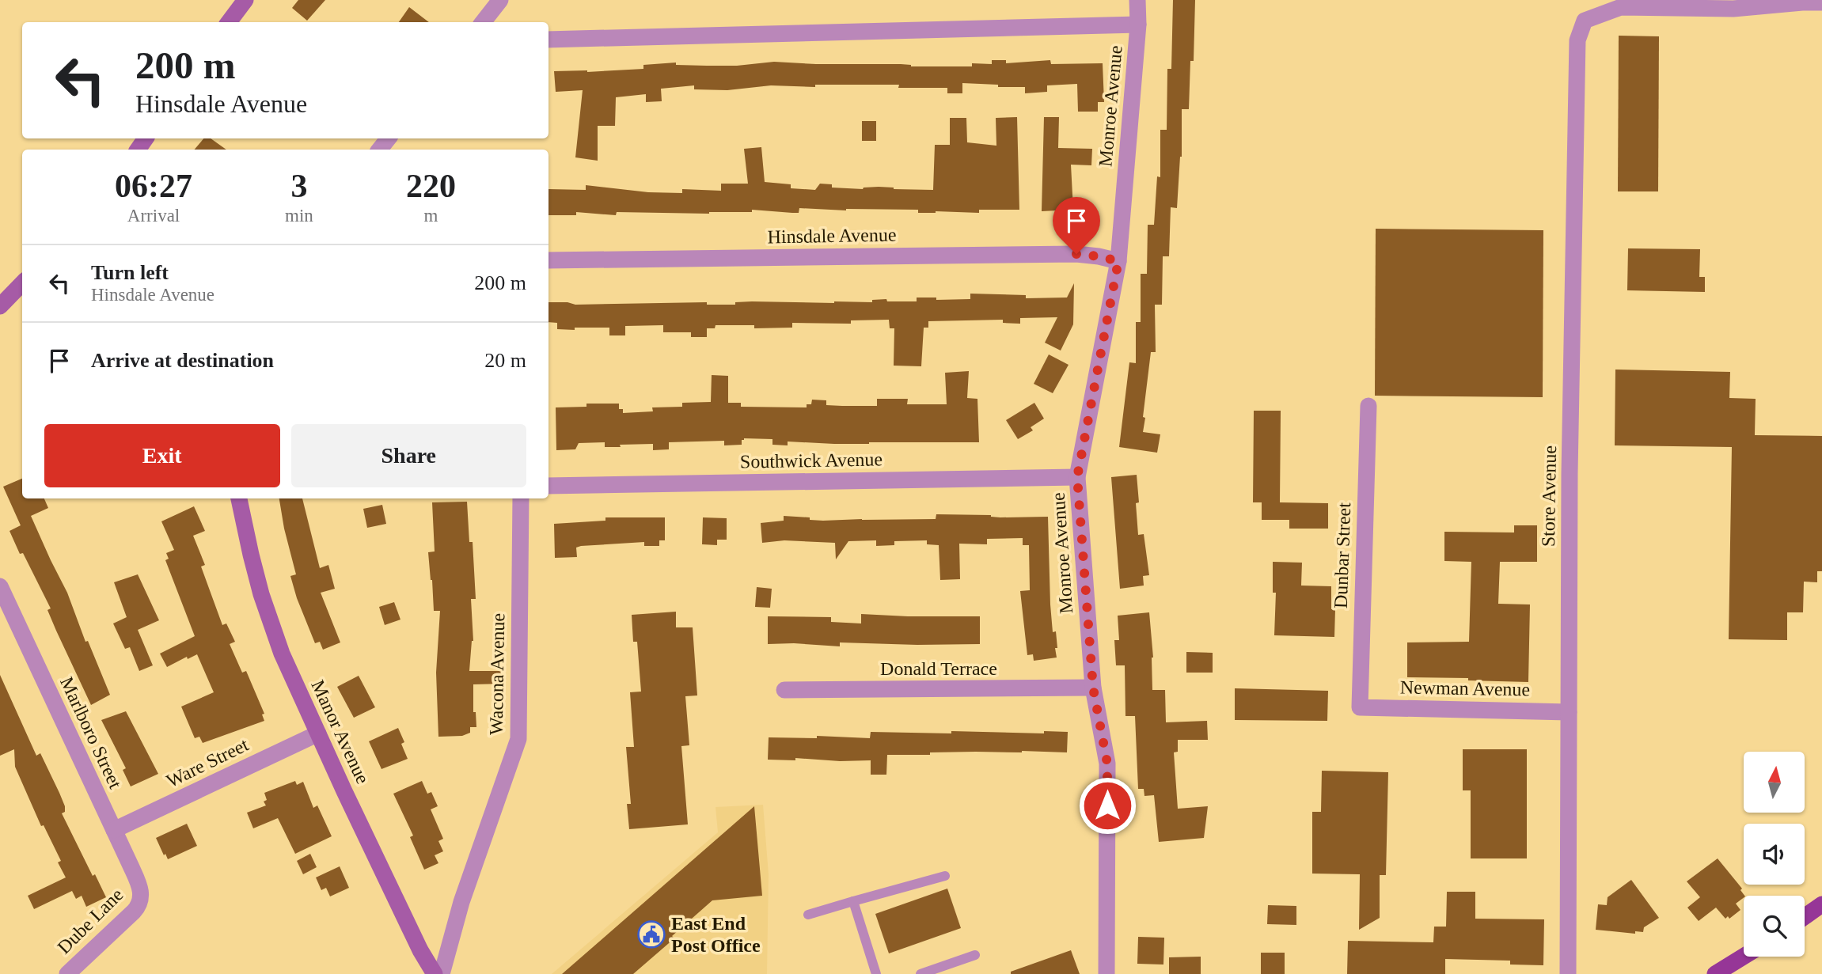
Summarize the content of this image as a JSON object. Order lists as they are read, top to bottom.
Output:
{
  "streets": {
    "main road": ["Manor Avenue"],
    "street": [
      "Monroe Avenue",
      "Hinsdale Avenue",
      "Southwick Avenue",
      "Store Avenue",
      "Dunbar Street",
      "Donald Terrace",
      "Wacona Avenue",
      "Newman Avenue",
      "Marlboro Street",
      "Ware Street",
      "Dube Lane"
    ]
  },
  "crossings": [
    ["Monroe Avenue", "Hinsdale Avenue"],
    ["Monroe Avenue", "Southwick Avenue"],
    ["Monroe Avenue", "Donald Terrace"],
    ["Store Avenue", "Newman Avenue"],
    ["Dunbar Street", "Newman Avenue"],
    ["Manor Avenue", "Ware Street"],
    ["Marlboro Street", "Ware Street"],
    ["Marlboro Street", "Dube Lane"]
  ],
  "places": {
    "public building": ["East End Post Office"]
  },
  "north": "top",
  "page": {
    "turn": ["200 m", "Hinsdale Avenue"],
    "eta": [
      "06:27",
      "Arrival",
      "3",
      "min",
      "220",
      "m"
    ],
    "list": [
      {
        "name": "Turn left",
        "note": "Hinsdale Avenue",
        "value": "200 m"
      },
      {
        "name": "Arrive at destination",
        "value": "20 m"
      }
    ],
    "buttons": ["Exit", "Share"]
  }
}
